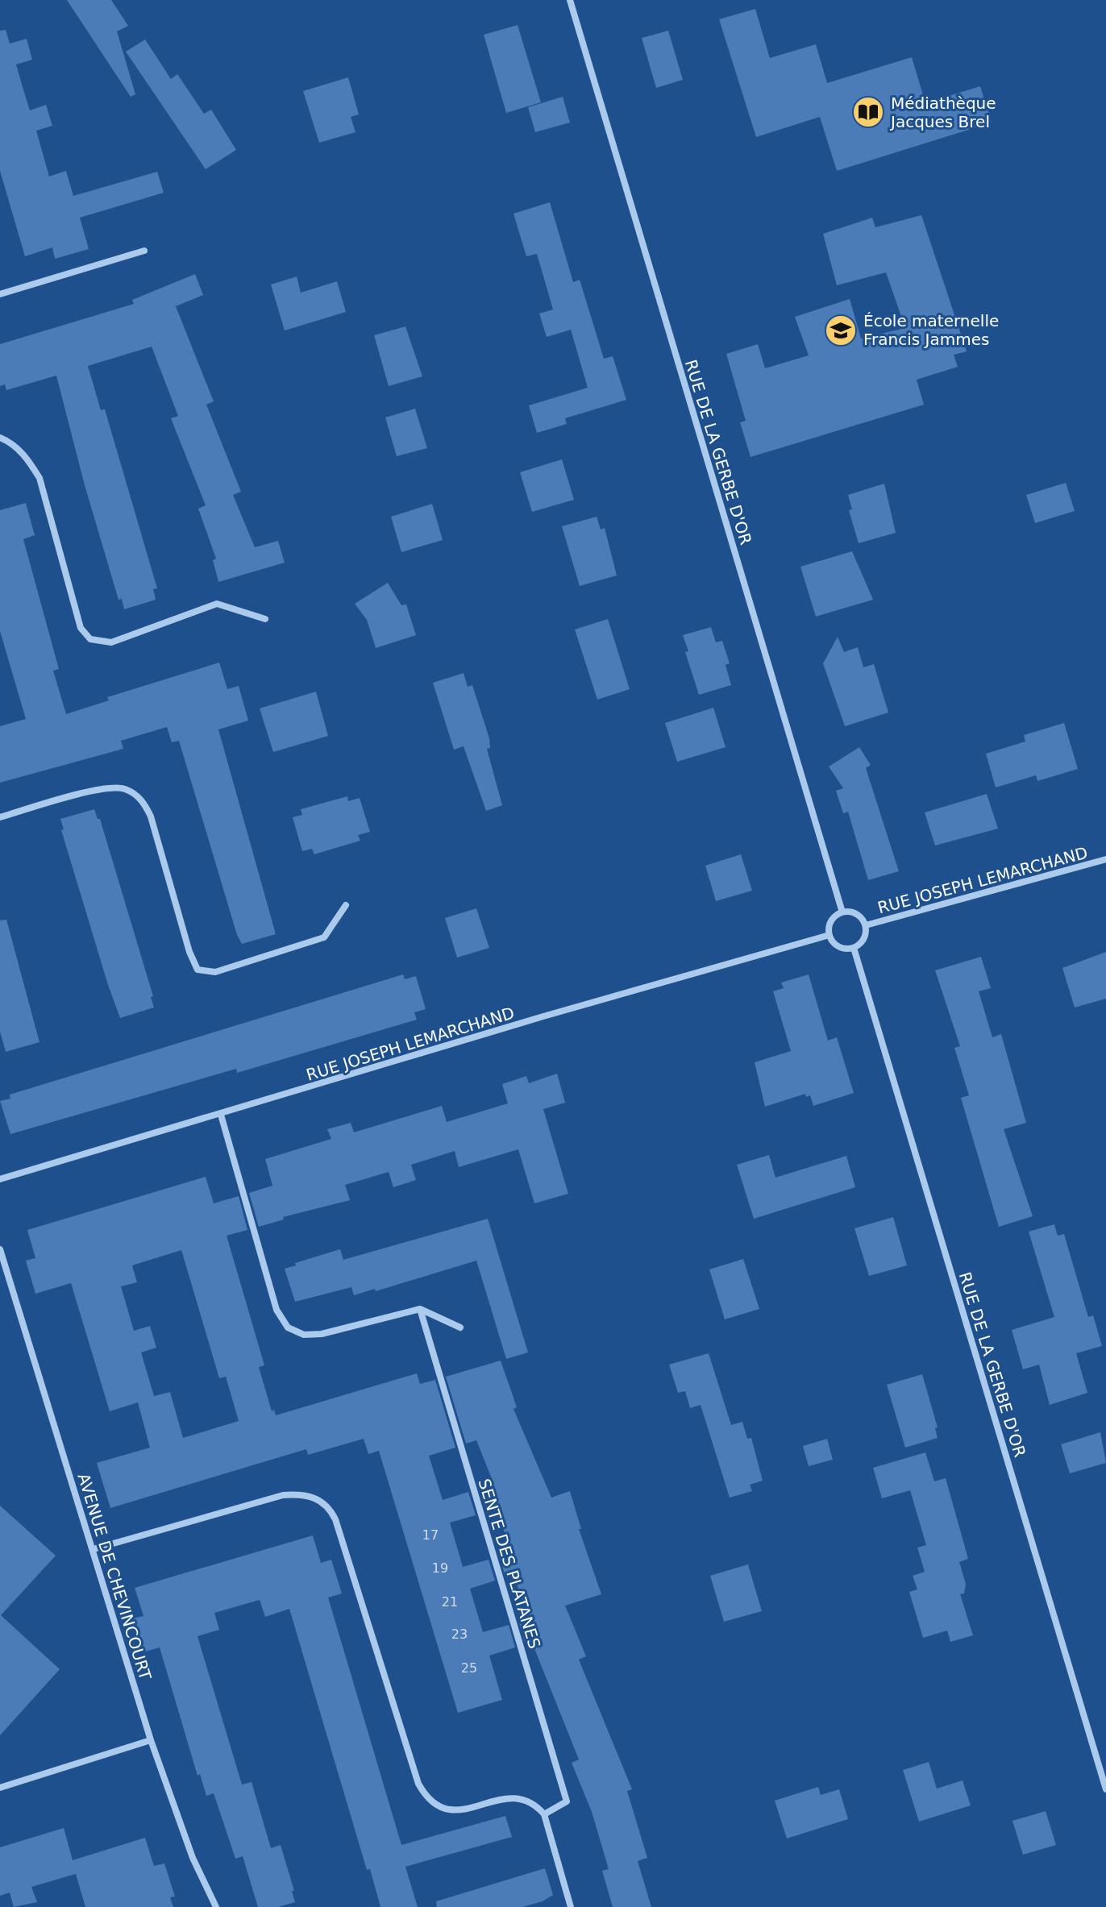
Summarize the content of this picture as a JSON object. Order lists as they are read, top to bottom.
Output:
{
  "streets": {
    "street": [
      "RUE DE LA GERBE D'OR",
      "RUE JOSEPH LEMARCHAND",
      "SENTE DES PLATANES",
      "AVENUE DE CHEVINCOURT"
    ]
  },
  "crossings": [
    ["RUE DE LA GERBE D'OR", "RUE JOSEPH LEMARCHAND"]
  ],
  "places": {
    "library": ["Médiathèque Jacques Brel"],
    "school or university": ["École maternelle Francis Jammes"]
  },
  "house_numbers": [
    "17",
    "19",
    "21",
    "23",
    "25"
  ]
}
